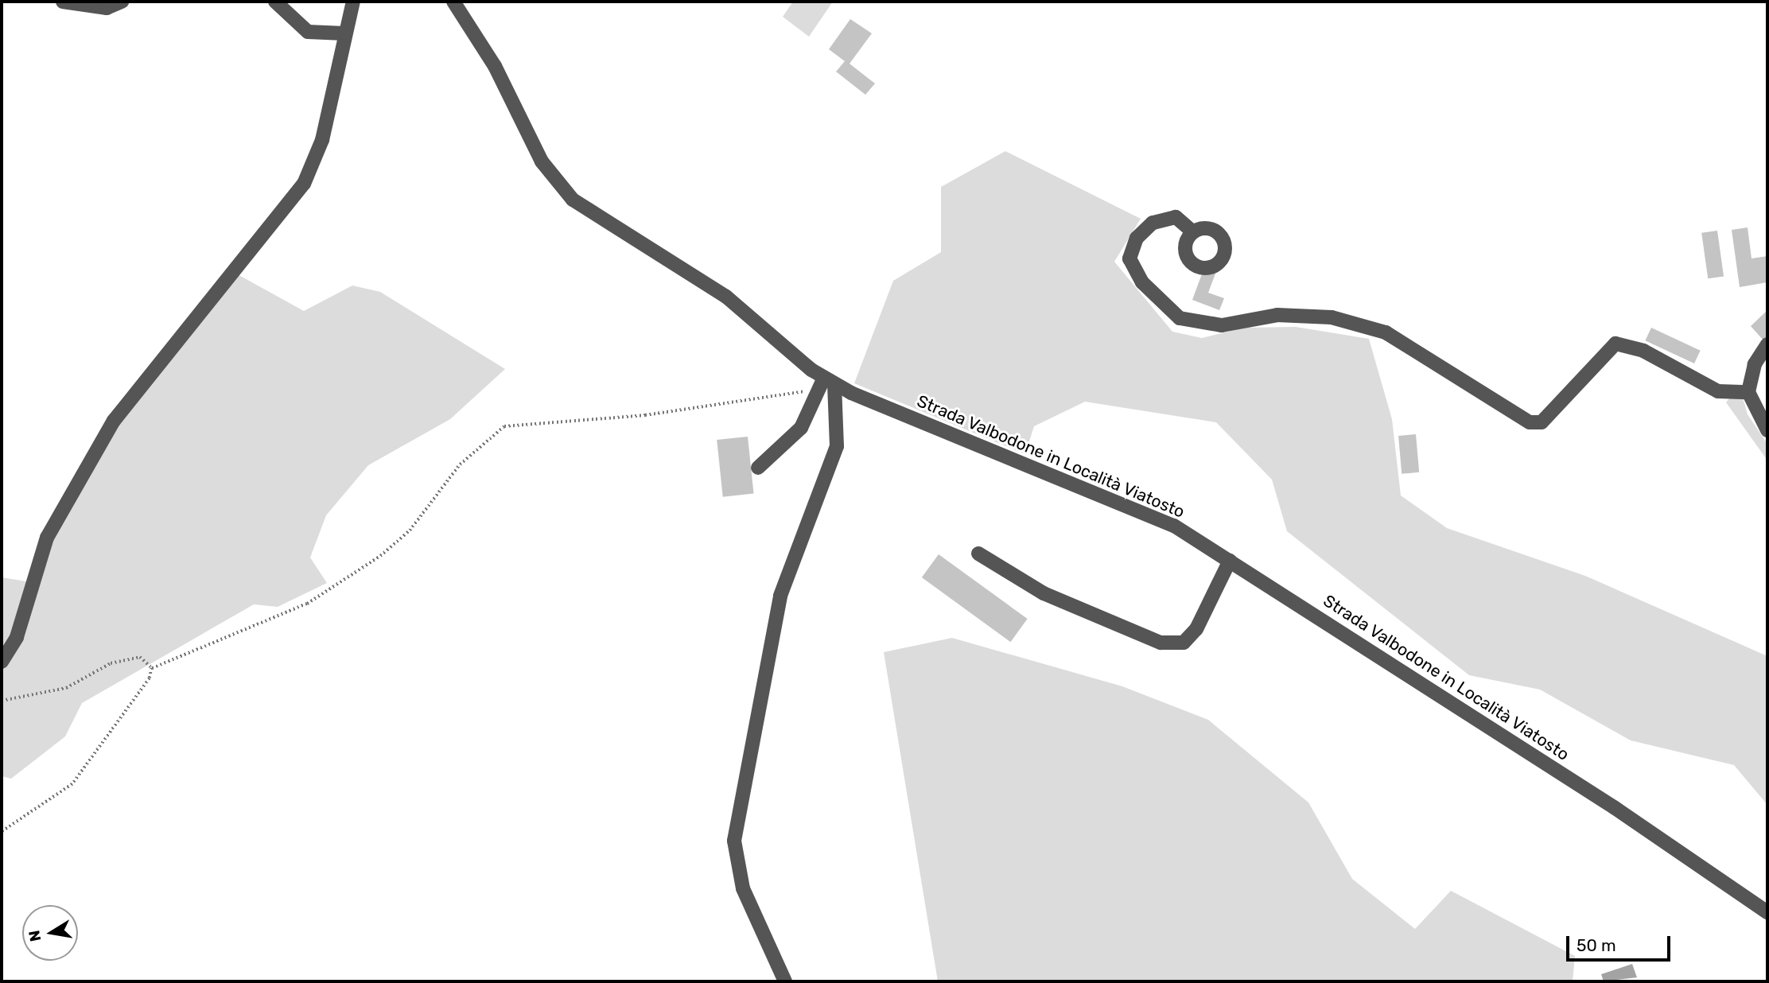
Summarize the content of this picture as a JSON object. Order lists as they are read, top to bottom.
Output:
{
  "streets": {
    "street": ["Strada Valbodone in Località Viatosto"]
  },
  "scale_bar": "50 m",
  "north": "left"
}
